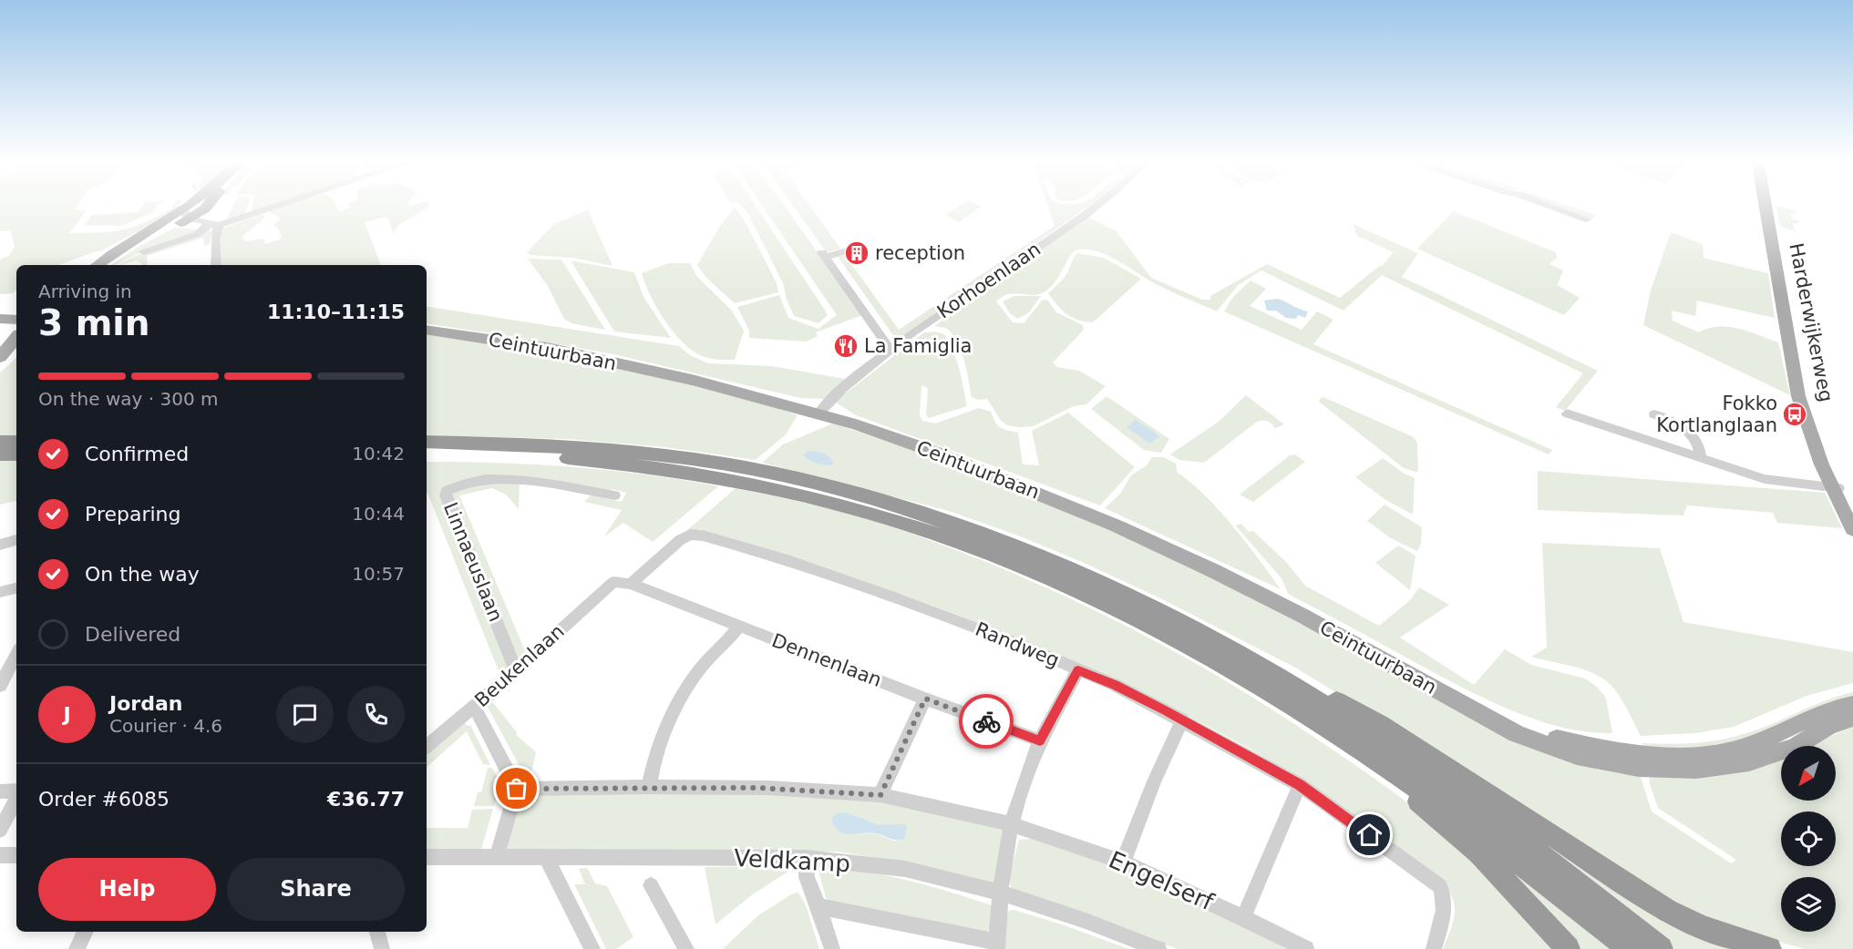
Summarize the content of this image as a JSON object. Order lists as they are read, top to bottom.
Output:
{
  "streets": {
    "main road": ["Harderwijkerweg", "Ceintuurbaan"],
    "street": [
      "Korhoenlaan",
      "Linnaeuslaan",
      "Randweg",
      "Dennenlaan",
      "Beukenlaan",
      "Veldkamp",
      "Engelserf"
    ]
  },
  "crossings": [
    ["Korhoenlaan", "Ceintuurbaan"],
    ["Linnaeuslaan", "Beukenlaan"],
    ["Randweg", "Dennenlaan"],
    ["Dennenlaan", "Beukenlaan"]
  ],
  "places": {
    "building": ["reception"],
    "restaurant": ["La Famiglia"],
    "bus stop": ["Fokko Kortlanglaan"]
  },
  "north": "bottom left",
  "page": {
    "heading": ["3 min", "Arriving in", "11:10–11:15"],
    "panel": [
      "Jordan",
      "Courier · 4.6",
      "Order #6085",
      "€36.77"
    ],
    "bar": "On the way · 300 m",
    "list": [
      ["Confirmed", "10:42"],
      ["Preparing", "10:44"],
      ["On the way", "10:57"],
      "Delivered"
    ],
    "round": "J",
    "buttons": ["Help", "Share"]
  }
}
